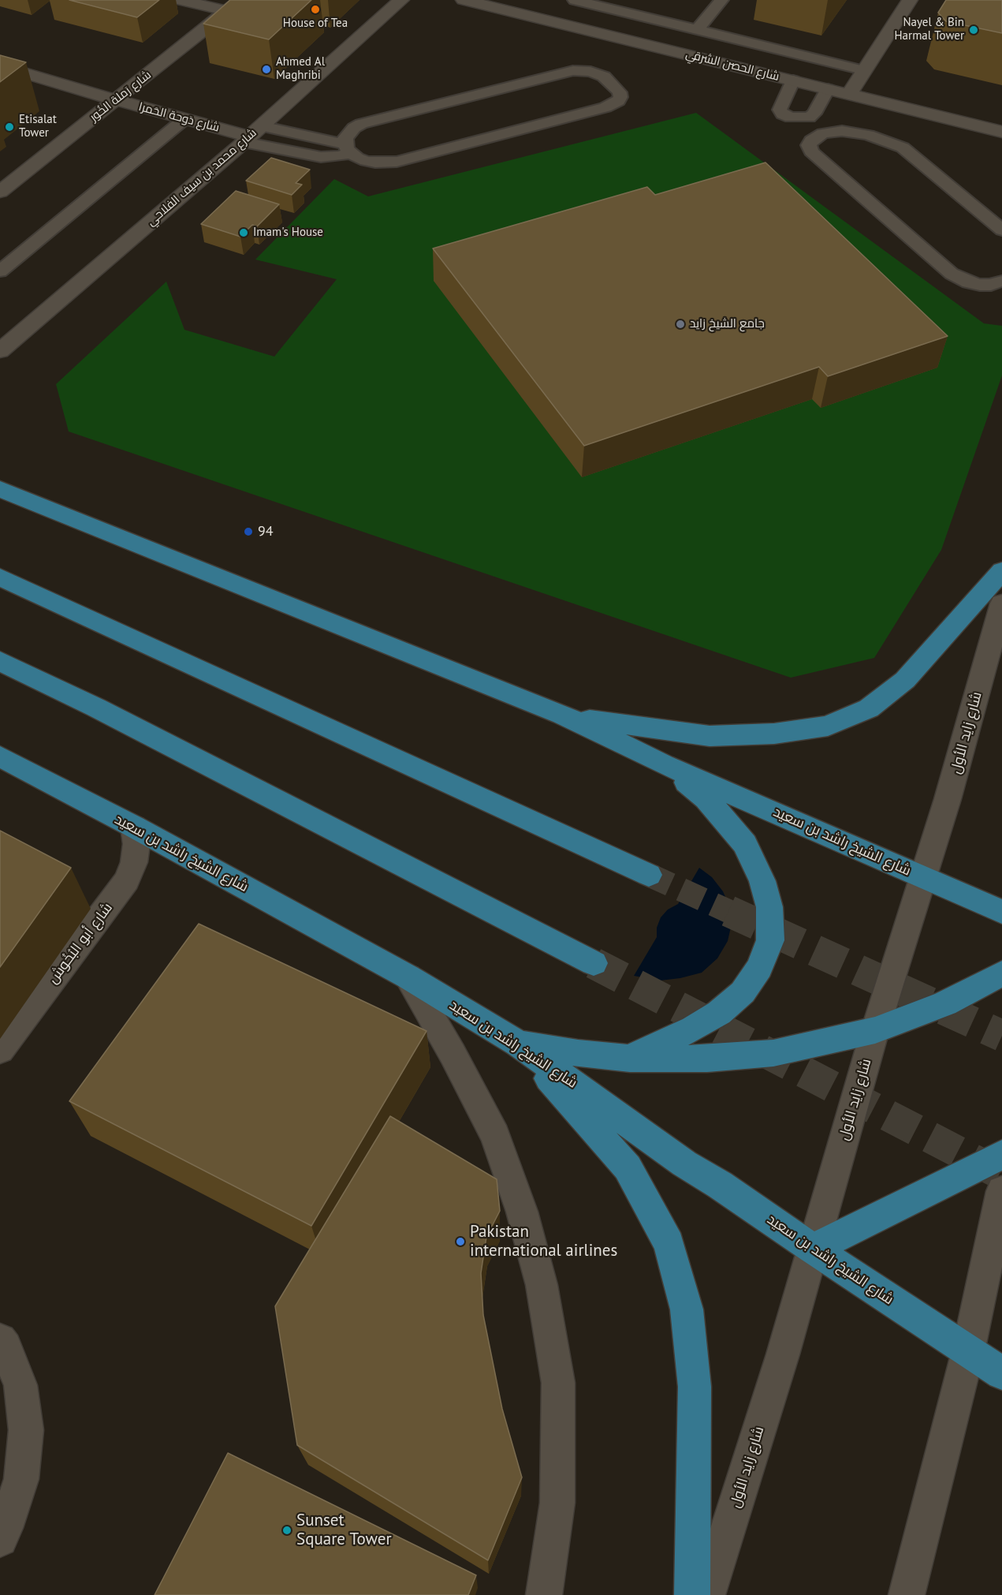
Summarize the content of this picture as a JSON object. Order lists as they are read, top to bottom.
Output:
{
  "streets": {
    "main road": ["شارع الشيخ راشد بن سعيد"],
    "street": [
      "شارع الحصن الشرقي",
      "شارع رَملة الخُور",
      "شارع دَوحة الحَمرا",
      "شارع محمد بن سيف الفلاحي",
      "شارع زايد الأول",
      "شارع أبو البُخُوش"
    ]
  },
  "crossings": [
    ["شارع رَملة الخُور", "شارع دَوحة الحَمرا"],
    ["شارع دَوحة الحَمرا", "شارع محمد بن سيف الفلاحي"],
    ["شارع زايد الأول", "شارع الشيخ راشد بن سعيد"],
    ["شارع الشيخ راشد بن سعيد", "شارع أبو البُخُوش"]
  ],
  "places": [
    "House of Tea",
    "Nayel & Bin Harmal Tower",
    "Ahmed Al Maghribi",
    "Etisalat Tower",
    "Imam's House",
    "جامع الشيخ زايد",
    "94",
    "Pakistan international airlines",
    "Sunset Square Tower"
  ]
}
